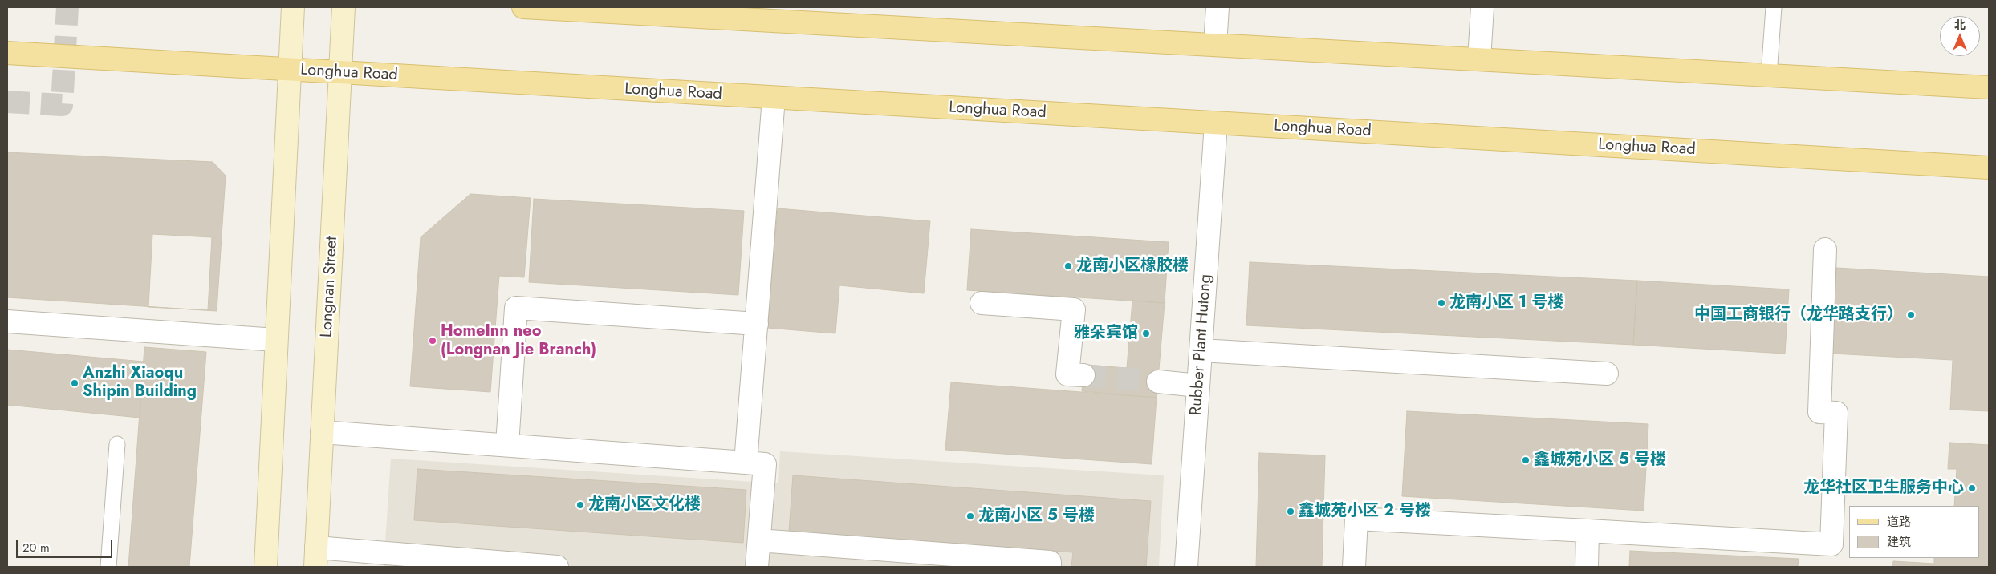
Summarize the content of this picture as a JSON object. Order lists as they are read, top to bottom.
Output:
{
  "streets": {
    "main road": ["Longhua Road", "Longnan Street"],
    "street": ["Rubber Plant Hutong"]
  },
  "crossings": [
    ["Longhua Road", "Longnan Street"],
    ["Longhua Road", "Rubber Plant Hutong"]
  ],
  "places": [
    "龙南小区橡胶楼",
    "龙南小区 1 号楼",
    "中国工商银行（龙华路支行）",
    "雅朵宾馆",
    "HomeInn neo (Longnan Jie Branch)",
    "Anzhi Xiaoqu Shipin Building",
    "鑫城苑小区 5 号楼",
    "龙华社区卫生服务中心",
    "龙南小区文化楼",
    "鑫城苑小区 2 号楼",
    "龙南小区 5 号楼"
  ],
  "legend": ["道路", "建筑"],
  "scale_bar": "20 m",
  "north": "top"
}
